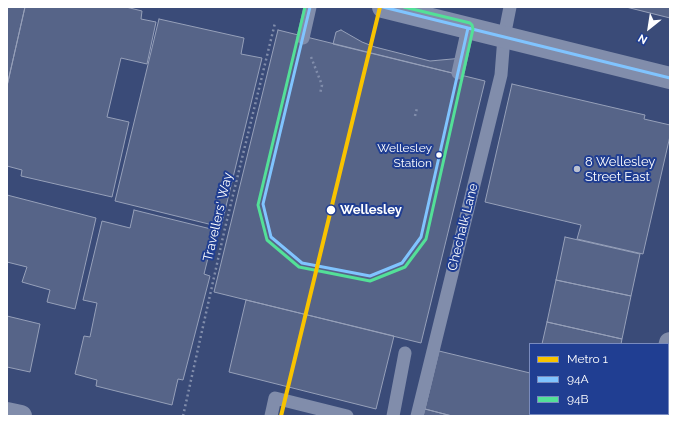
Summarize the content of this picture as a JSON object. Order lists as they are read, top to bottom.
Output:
{
  "streets": {
    "lane": ["Chechalk Lane"],
    "path": ["Travellers' Way"]
  },
  "places": ["Wellesley Station", "8 Wellesley Street East", "Wellesley"],
  "lines": ["metro line 1", "transit line 94A", "transit line 94B"],
  "legend": ["Metro 1", "94A", "94B"],
  "north": "bottom left"
}
